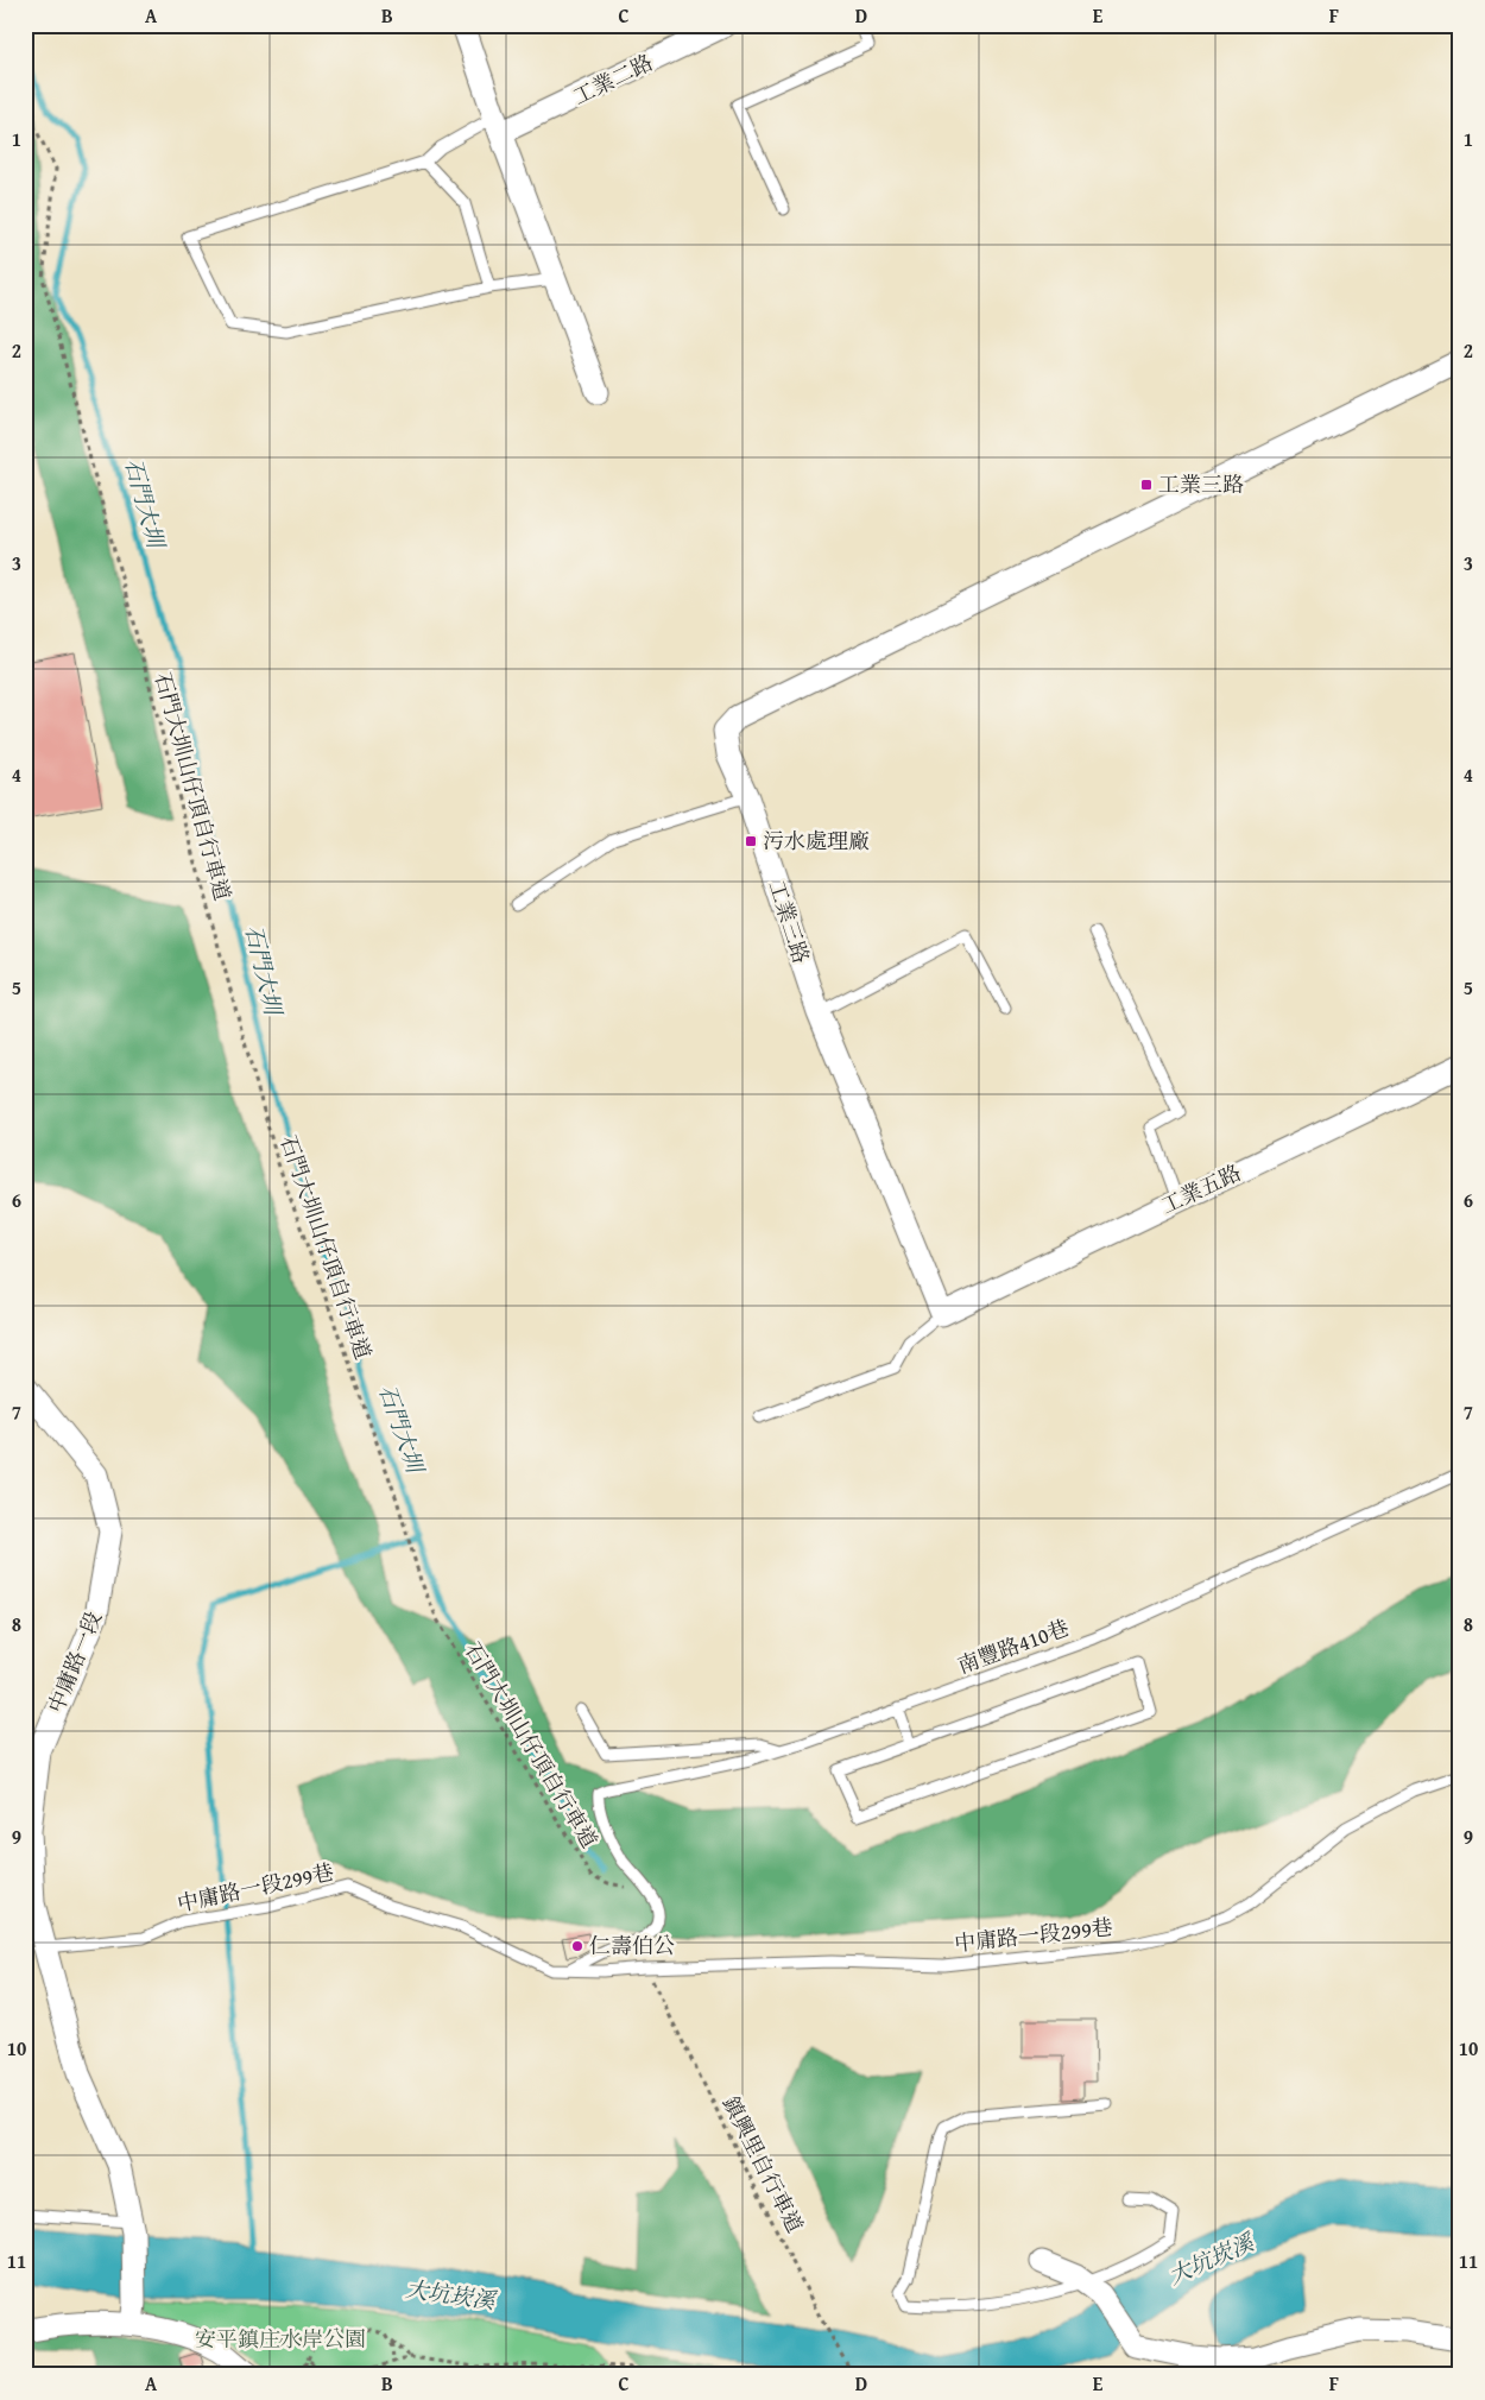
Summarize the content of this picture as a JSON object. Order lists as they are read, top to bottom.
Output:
{
  "streets": {
    "street": [
      "工業二路",
      "工業三路",
      "工業五路",
      "中庸路一段"
    ],
    "lane": ["南豐路410巷", "中庸路一段299巷"],
    "path": ["石門大圳山仔頂自行車道", "鎮興里自行車道"]
  },
  "crossings": [
    ["工業三路", "工業五路"],
    ["中庸路一段", "中庸路一段299巷"],
    ["中庸路一段299巷", "鎮興里自行車道"]
  ],
  "water": ["石門大圳", "大坑崁溪"],
  "parks": ["安平鎮庄水岸公園"],
  "places": {
    "transit": ["工業三路", "污水處理廠"],
    "other": ["仁壽伯公"]
  },
  "grid": {
    "columns": [
      "A",
      "B",
      "C",
      "D",
      "E",
      "F"
    ],
    "rows": [
      "1",
      "2",
      "3",
      "4",
      "5",
      "6",
      "7",
      "8",
      "9",
      "10",
      "11"
    ]
  }
}
